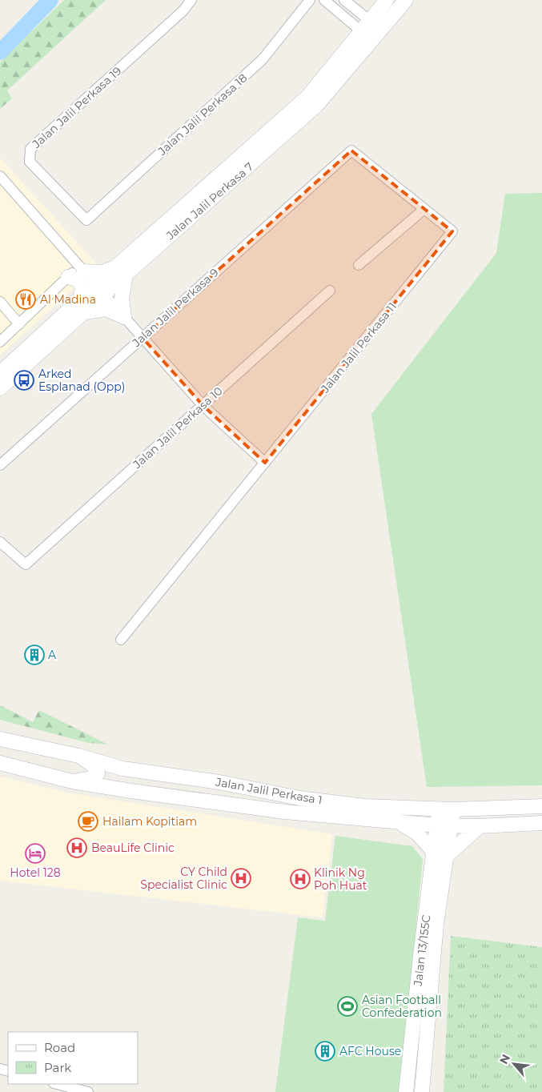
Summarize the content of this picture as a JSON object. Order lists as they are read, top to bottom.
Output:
{
  "streets": {
    "main road": ["Jalan Jalil Perkasa 7", "Jalan Jalil Perkasa 1", "Jalan 13/155C"],
    "street": [
      "Jalan Jalil Perkasa 19",
      "Jalan Jalil Perkasa 18",
      "Jalan Jalil Perkasa 9",
      "Jalan Jalil Perkasa 11",
      "Jalan Jalil Perkasa 10"
    ]
  },
  "crossings": [
    ["Jalan Jalil Perkasa 19", "Jalan Jalil Perkasa 18"],
    ["Jalan Jalil Perkasa 9", "Jalan Jalil Perkasa 11"],
    ["Jalan Jalil Perkasa 1", "Jalan 13/155C"]
  ],
  "places": {
    "restaurant": ["Al Madina"],
    "bus stop": ["Arked Esplanad (Opp)"],
    "building": ["A", "AFC House"],
    "cafe": ["Hailam Kopitiam"],
    "hospital": ["BeauLife Clinic", "CY Child Specialist Clinic", "Klinik Ng Poh Huat"],
    "hotel": ["Hotel 128"],
    "sports": ["Asian Football Confederation"]
  },
  "legend": ["Road", "Park"],
  "north": "top left"
}
